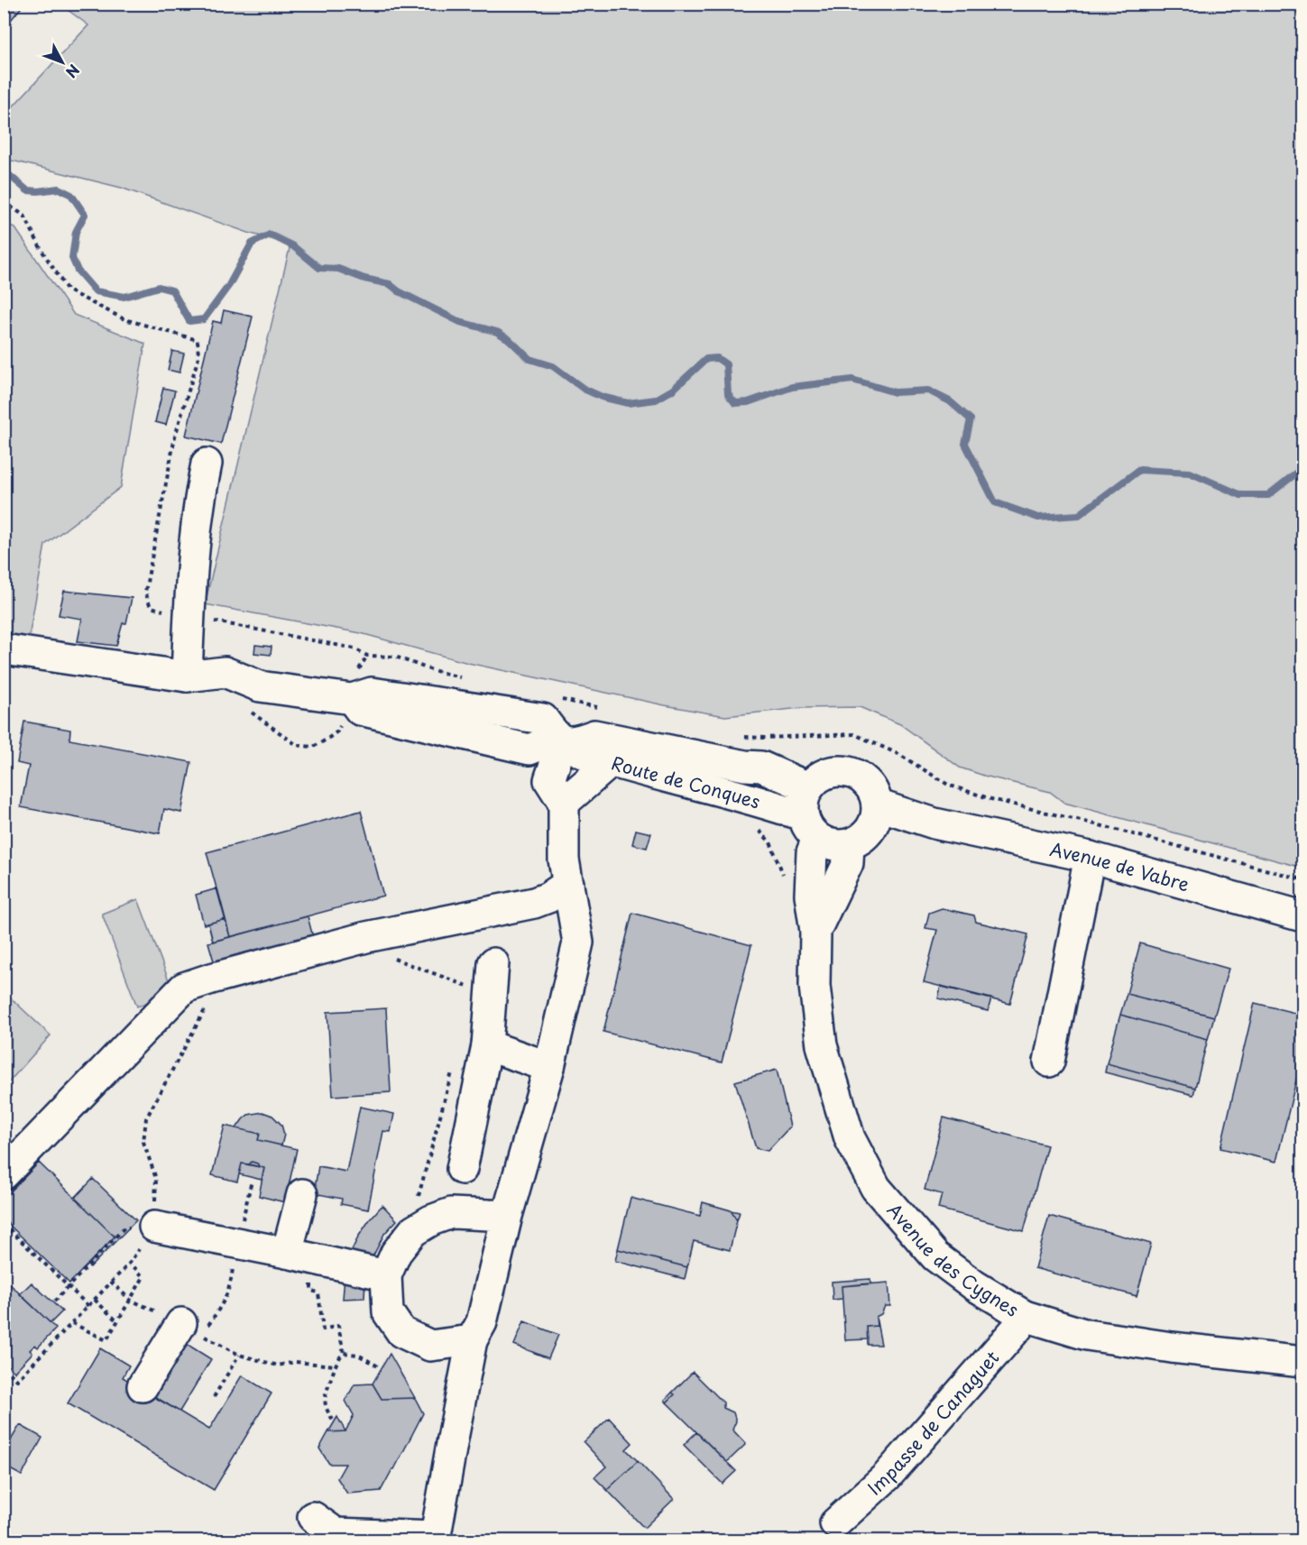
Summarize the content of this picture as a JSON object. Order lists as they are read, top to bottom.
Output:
{
  "streets": {
    "main road": [
      "Route de Conques",
      "Avenue de Vabre",
      "Avenue des Cygnes",
      "Impasse de Canaguet"
    ]
  },
  "crossings": [
    ["Route de Conques", "Avenue de Vabre"],
    ["Route de Conques", "Avenue des Cygnes"],
    ["Avenue de Vabre", "Avenue des Cygnes"],
    ["Avenue des Cygnes", "Impasse de Canaguet"]
  ],
  "north": "bottom right"
}
